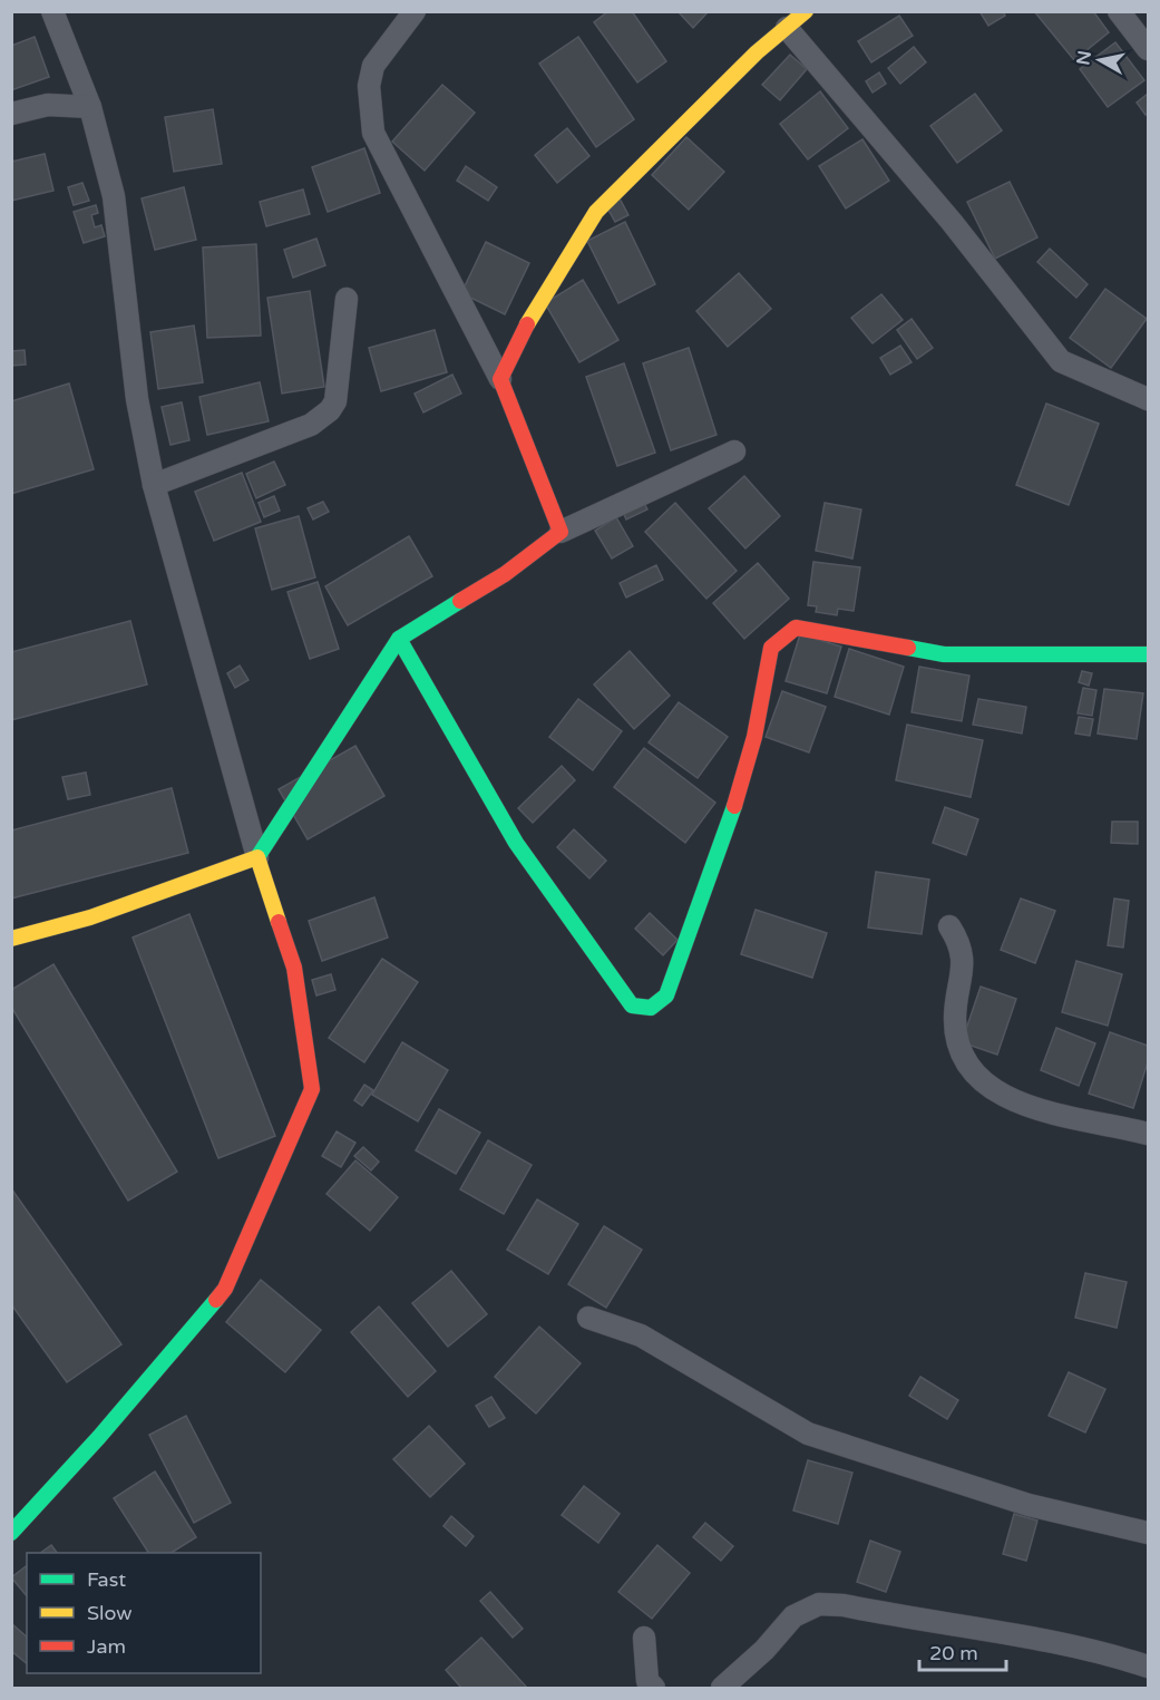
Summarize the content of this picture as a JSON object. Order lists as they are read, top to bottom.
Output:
{
  "legend": ["Fast", "Slow", "Jam"],
  "scale_bar": "20 m",
  "north": "left"
}
